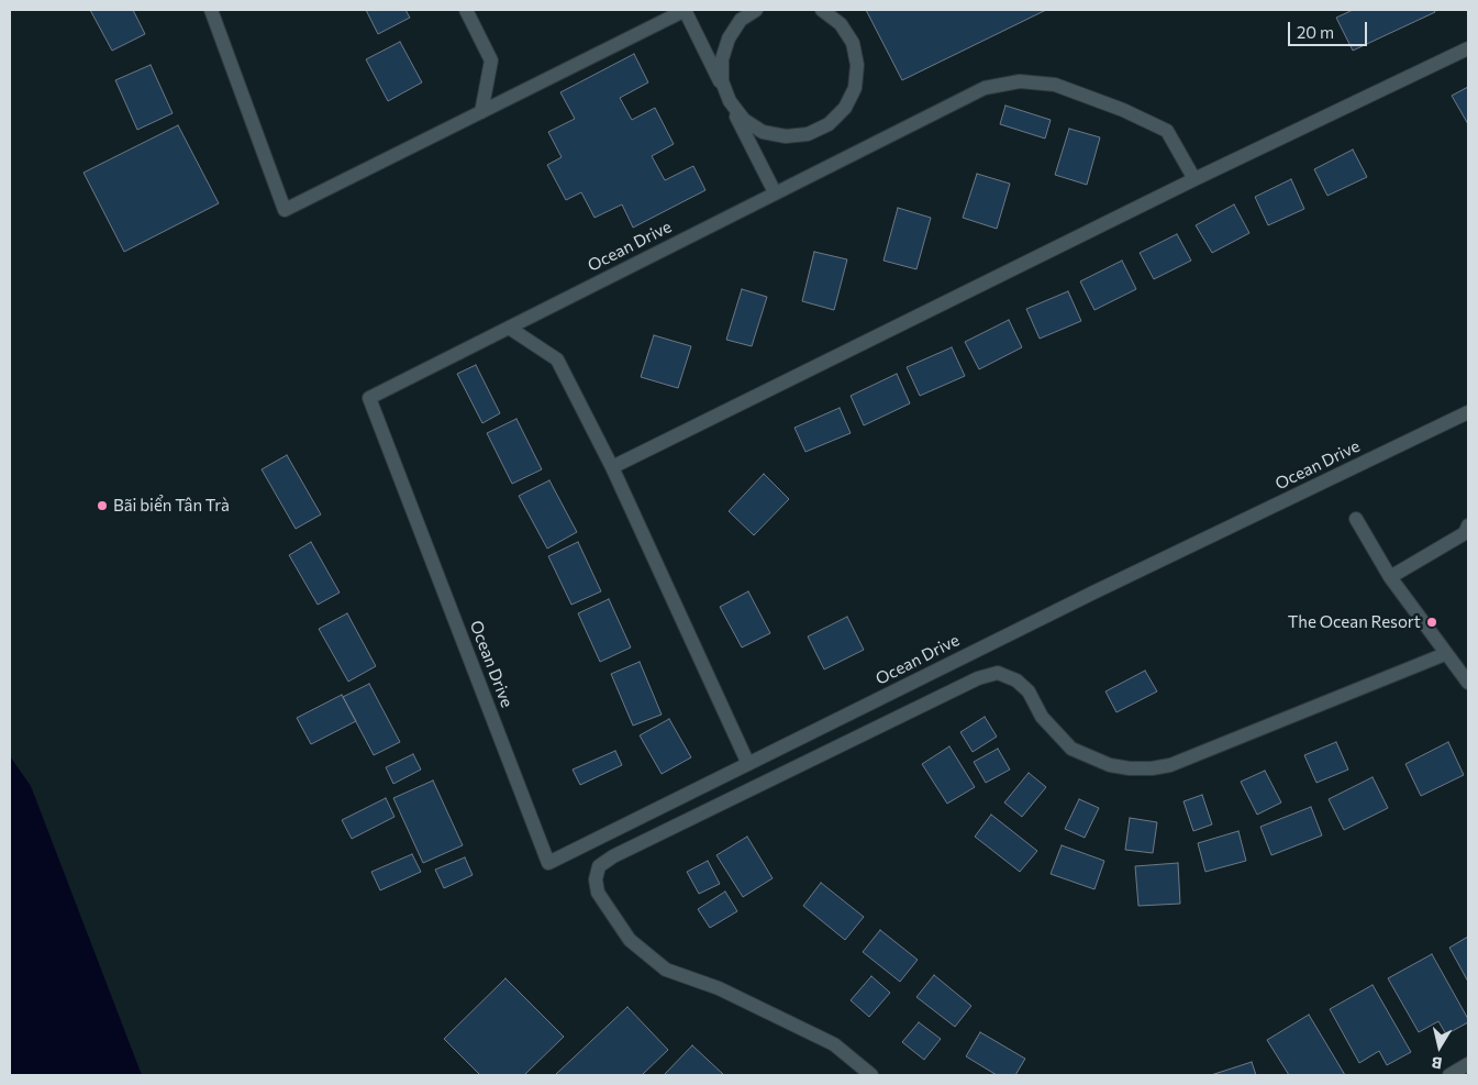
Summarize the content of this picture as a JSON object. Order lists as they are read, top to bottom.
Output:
{
  "streets": {
    "street": ["Ocean Drive"]
  },
  "places": ["Bãi biển Tân Trà", "The Ocean Resort"],
  "scale_bar": "20 m",
  "north": "bottom"
}
